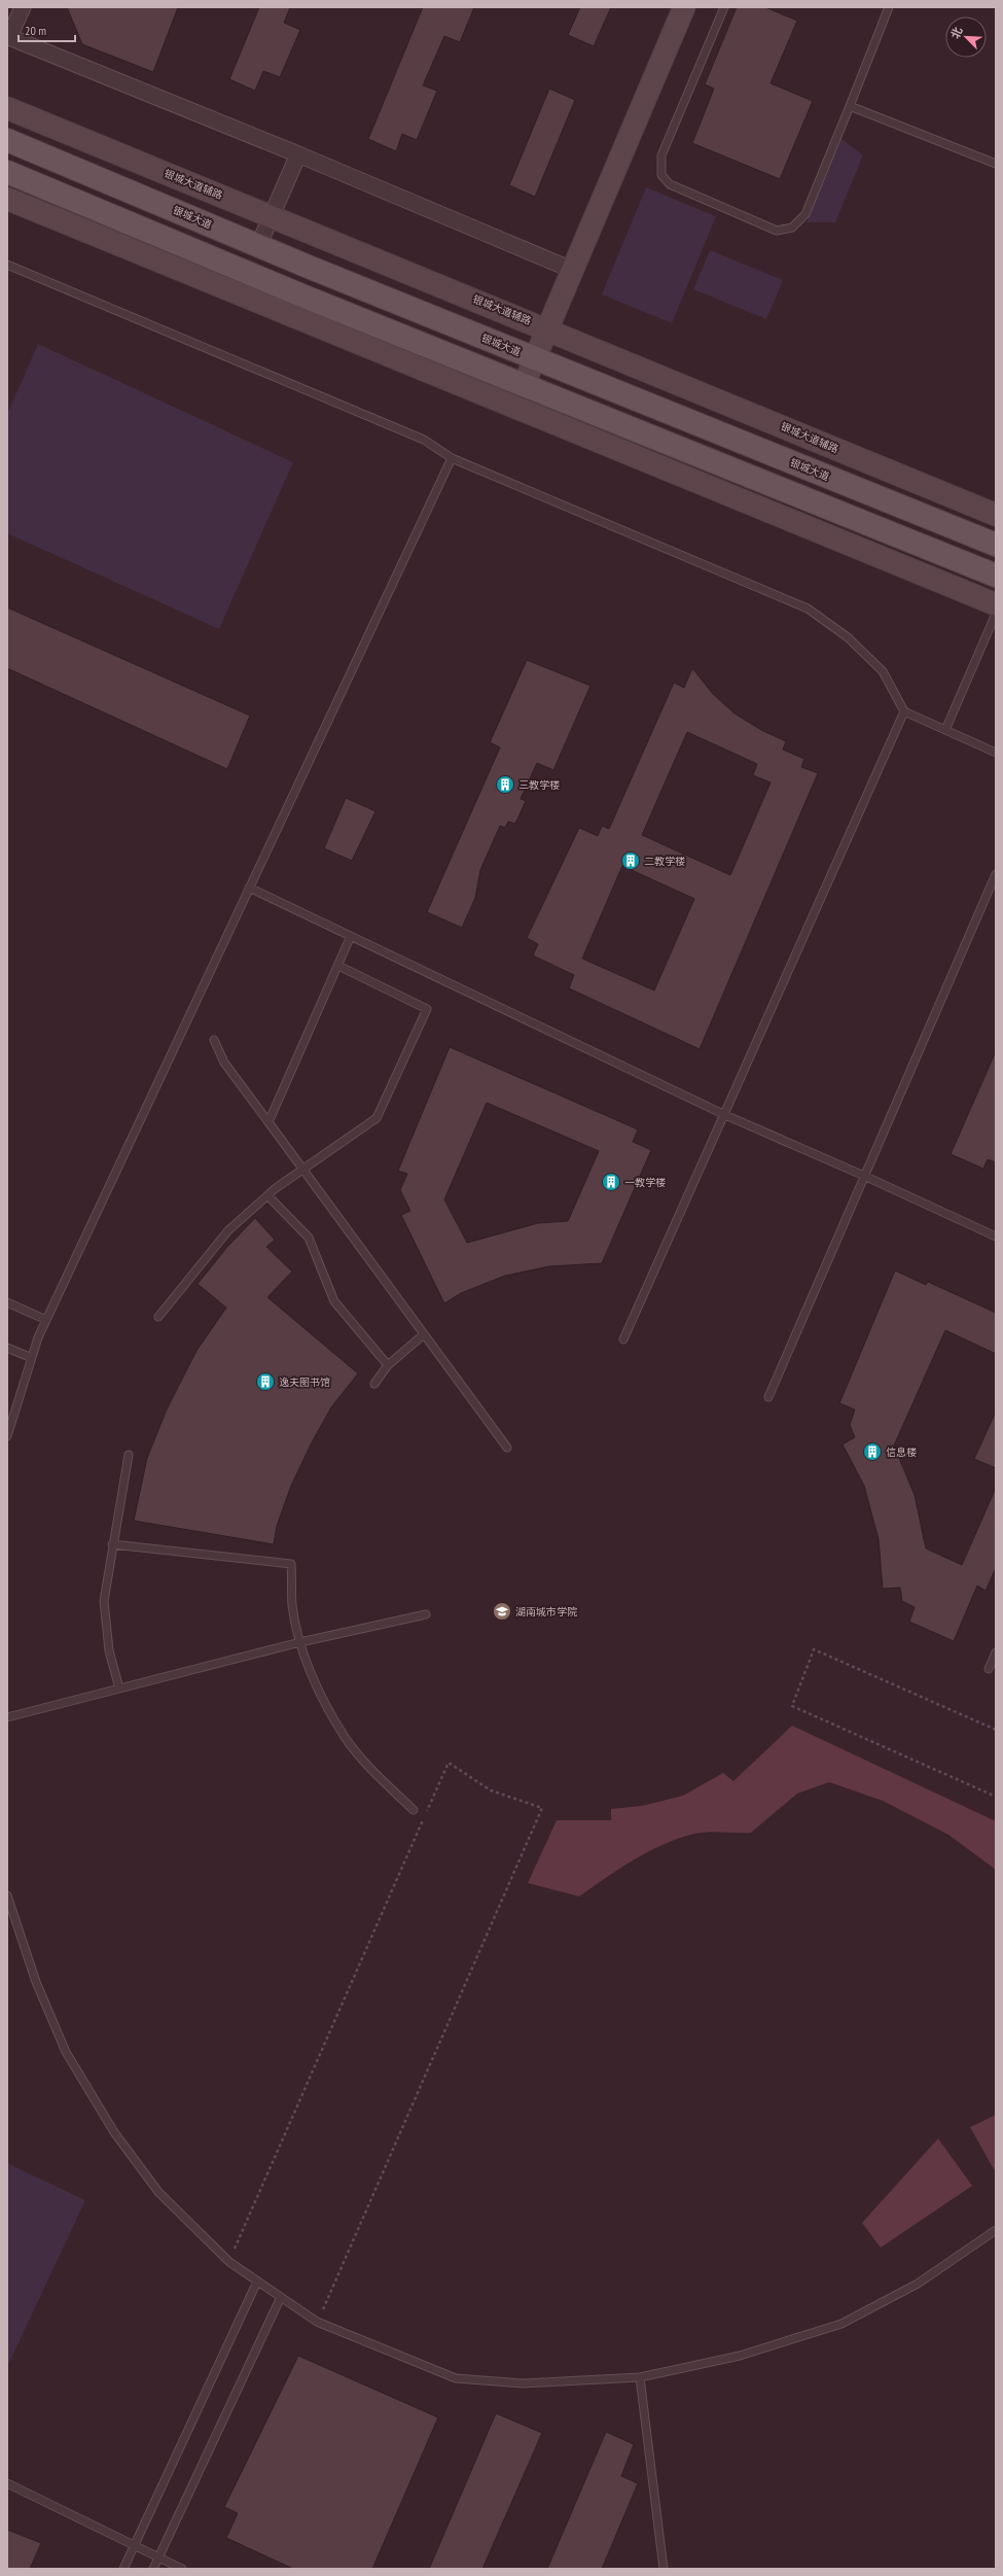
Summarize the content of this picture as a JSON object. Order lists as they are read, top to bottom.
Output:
{
  "streets": {
    "main road": ["银城大道"],
    "street": ["银城大道辅路"]
  },
  "places": {
    "building": [
      "三教学楼",
      "二教学楼",
      "一教学楼",
      "逸夫图书馆",
      "信息楼"
    ],
    "school or university": ["湖南城市学院"]
  },
  "scale_bar": "20 m",
  "north": "top left"
}
